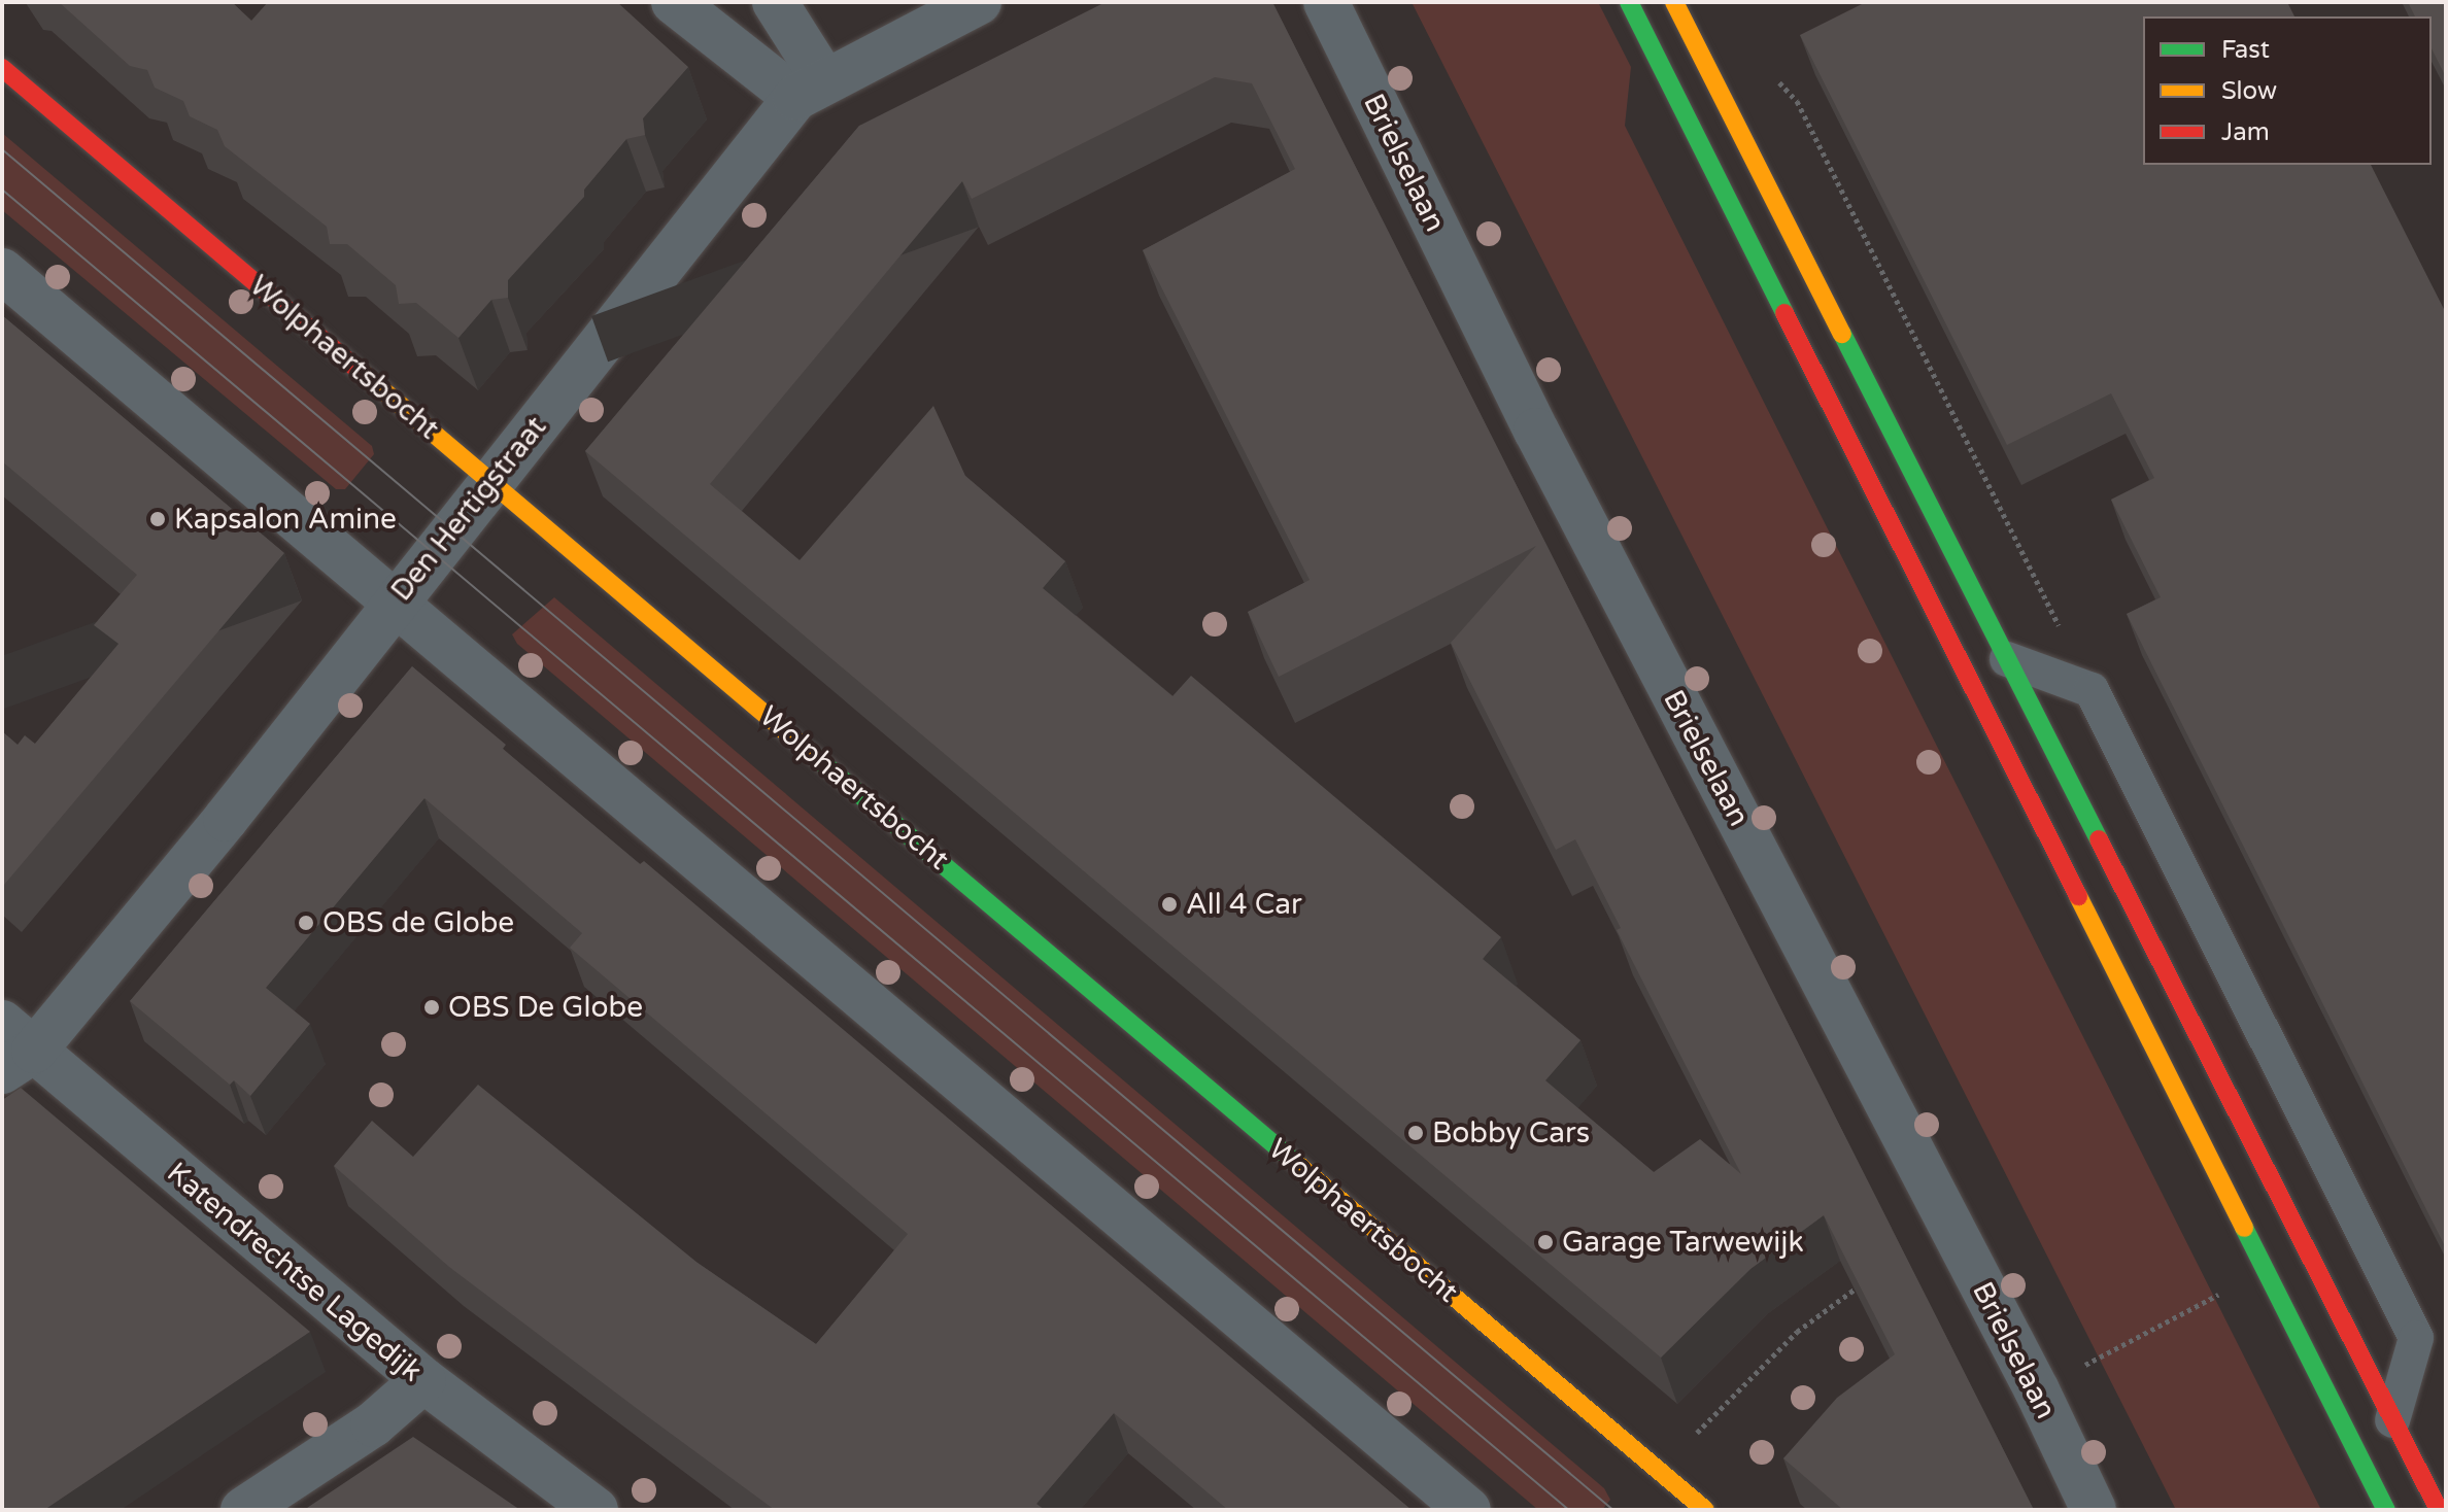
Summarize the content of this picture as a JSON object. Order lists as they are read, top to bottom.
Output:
{
  "streets": {
    "main road": ["Wolphaertsbocht"],
    "street": ["Brielselaan", "Den Hertigstraat", "Katendrechtse Lagedijk"]
  },
  "crossings": [
    ["Wolphaertsbocht", "Den Hertigstraat"],
    ["Den Hertigstraat", "Katendrechtse Lagedijk"]
  ],
  "places": [
    "Kapsalon Amine",
    "All 4 Car",
    "OBS de Globe",
    "OBS De Globe",
    "Bobby Cars",
    "Garage Tarwewijk"
  ],
  "legend": ["Fast", "Slow", "Jam"]
}
